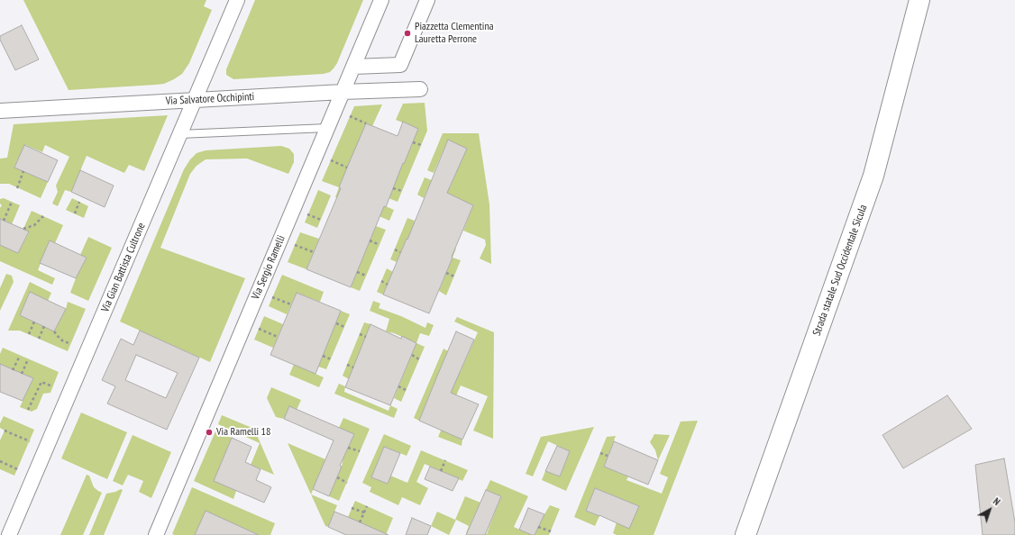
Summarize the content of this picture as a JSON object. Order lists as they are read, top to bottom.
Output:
{
  "streets": {
    "main road": ["Strada statale Sud Occidentale Sicula"],
    "street": ["Via Salvatore Occhipinti", "Via Gian Battista Cultrone", "Via Sergio Ramelli"]
  },
  "crossings": [
    ["Via Salvatore Occhipinti", "Via Gian Battista Cultrone"],
    ["Via Salvatore Occhipinti", "Via Sergio Ramelli"]
  ],
  "places": ["Piazzetta Clementina Lauretta Perrone", "Via Ramelli 18"],
  "north": "top right"
}
